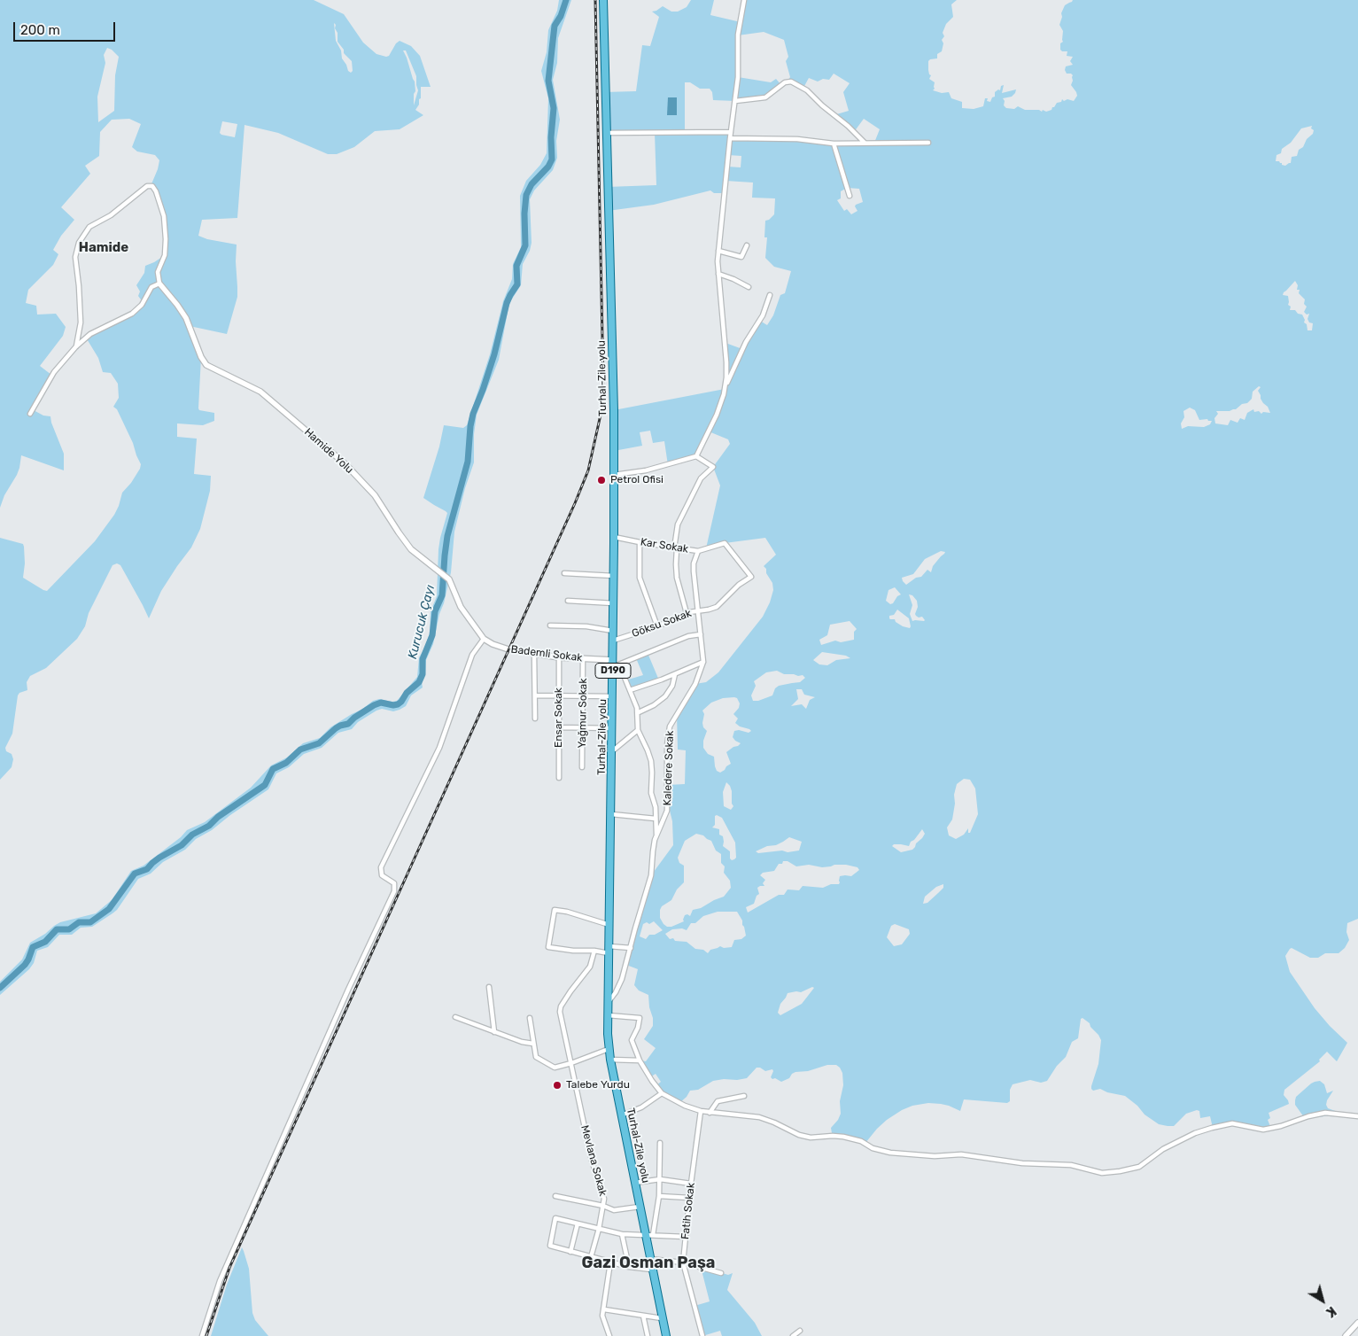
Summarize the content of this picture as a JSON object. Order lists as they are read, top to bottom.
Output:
{
  "streets": {
    "main road": ["Turhal-Zile yolu", "D190"],
    "street": [
      "Hamide Yolu",
      "Kar Sokak",
      "Göksu Sokak",
      "Bademli Sokak",
      "Yağmur Sokak",
      "Ensar Sokak",
      "Kaledere Sokak",
      "Mevlana Sokak",
      "Fatih Sokak"
    ]
  },
  "crossings": [
    ["Turhal-Zile yolu", "Kar Sokak"],
    ["Turhal-Zile yolu", "Göksu Sokak"],
    ["Turhal-Zile yolu", "Bademli Sokak"],
    ["Turhal-Zile yolu", "Kaledere Sokak"],
    ["Hamide Yolu", "Bademli Sokak"],
    ["Kar Sokak", "Göksu Sokak"],
    ["Kar Sokak", "Kaledere Sokak"],
    ["Göksu Sokak", "Kaledere Sokak"],
    ["Bademli Sokak", "Yağmur Sokak"],
    ["Bademli Sokak", "Ensar Sokak"]
  ],
  "districts": ["Hamide", "Gazi Osman Paşa"],
  "water": ["Kurucuk Çayı"],
  "places": ["Petrol Ofisi", "Talebe Yurdu"],
  "scale_bar": "200 m",
  "north": "bottom right"
}
